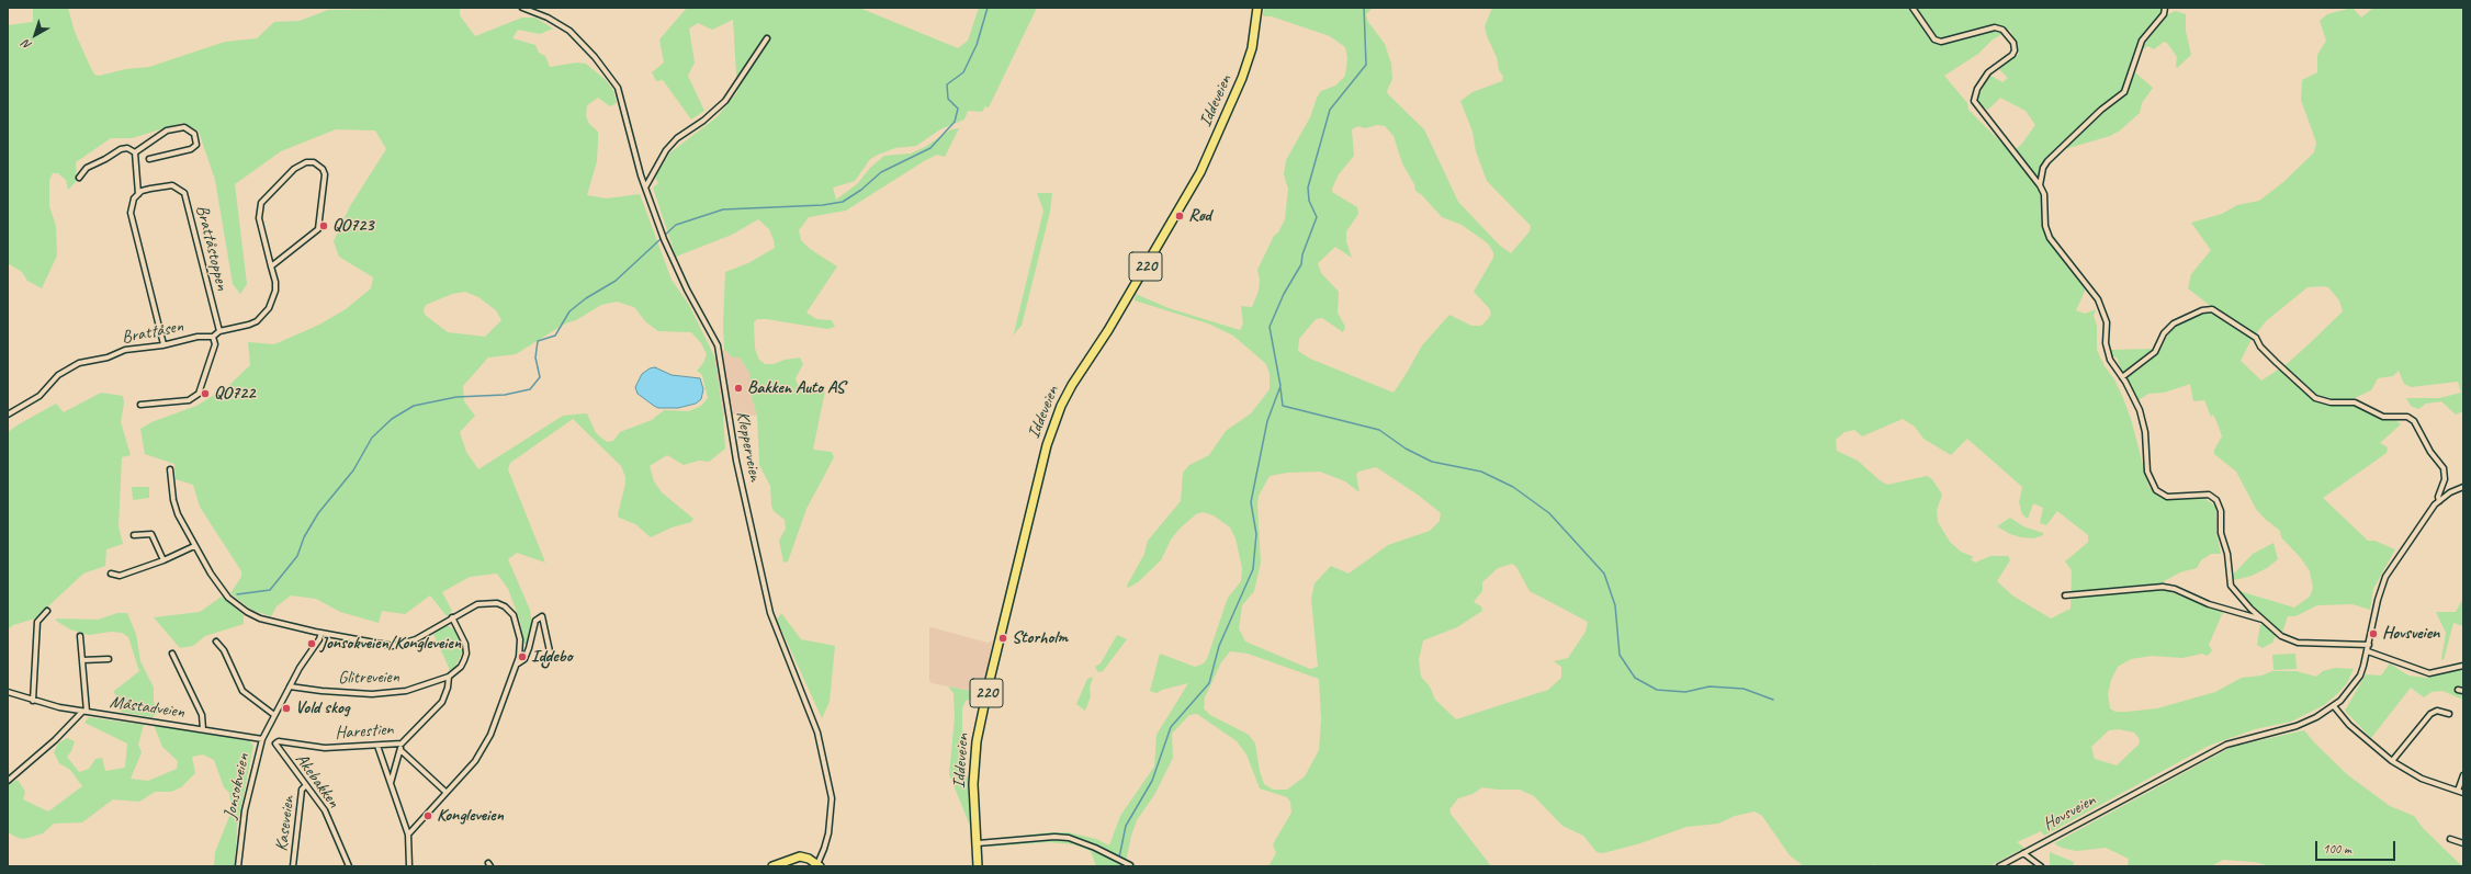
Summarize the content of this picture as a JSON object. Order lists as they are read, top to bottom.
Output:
{
  "streets": {
    "main road": ["Iddeveien", "220"],
    "street": [
      "Brattåstoppen",
      "Brattåsen",
      "Klepperveien",
      "Glitreveien",
      "Måstadveien",
      "Harestien",
      "Akebakken",
      "Jonsokveien",
      "Hovsveien",
      "Kaseveien"
    ]
  },
  "crossings": [
    ["Glitreveien", "Harestien"],
    ["Glitreveien", "Jonsokveien"],
    ["Måstadveien", "Jonsokveien"],
    ["Harestien", "Akebakken"],
    ["Akebakken", "Kaseveien"]
  ],
  "places": [
    "Rød",
    "QO723",
    "Bakken Auto AS",
    "QO722",
    "Hovsveien",
    "Storholm",
    "Jonsokveien/Kongleveien",
    "Iddebo",
    "Vold skog",
    "Kongleveien"
  ],
  "scale_bar": "100 m",
  "north": "bottom left"
}
